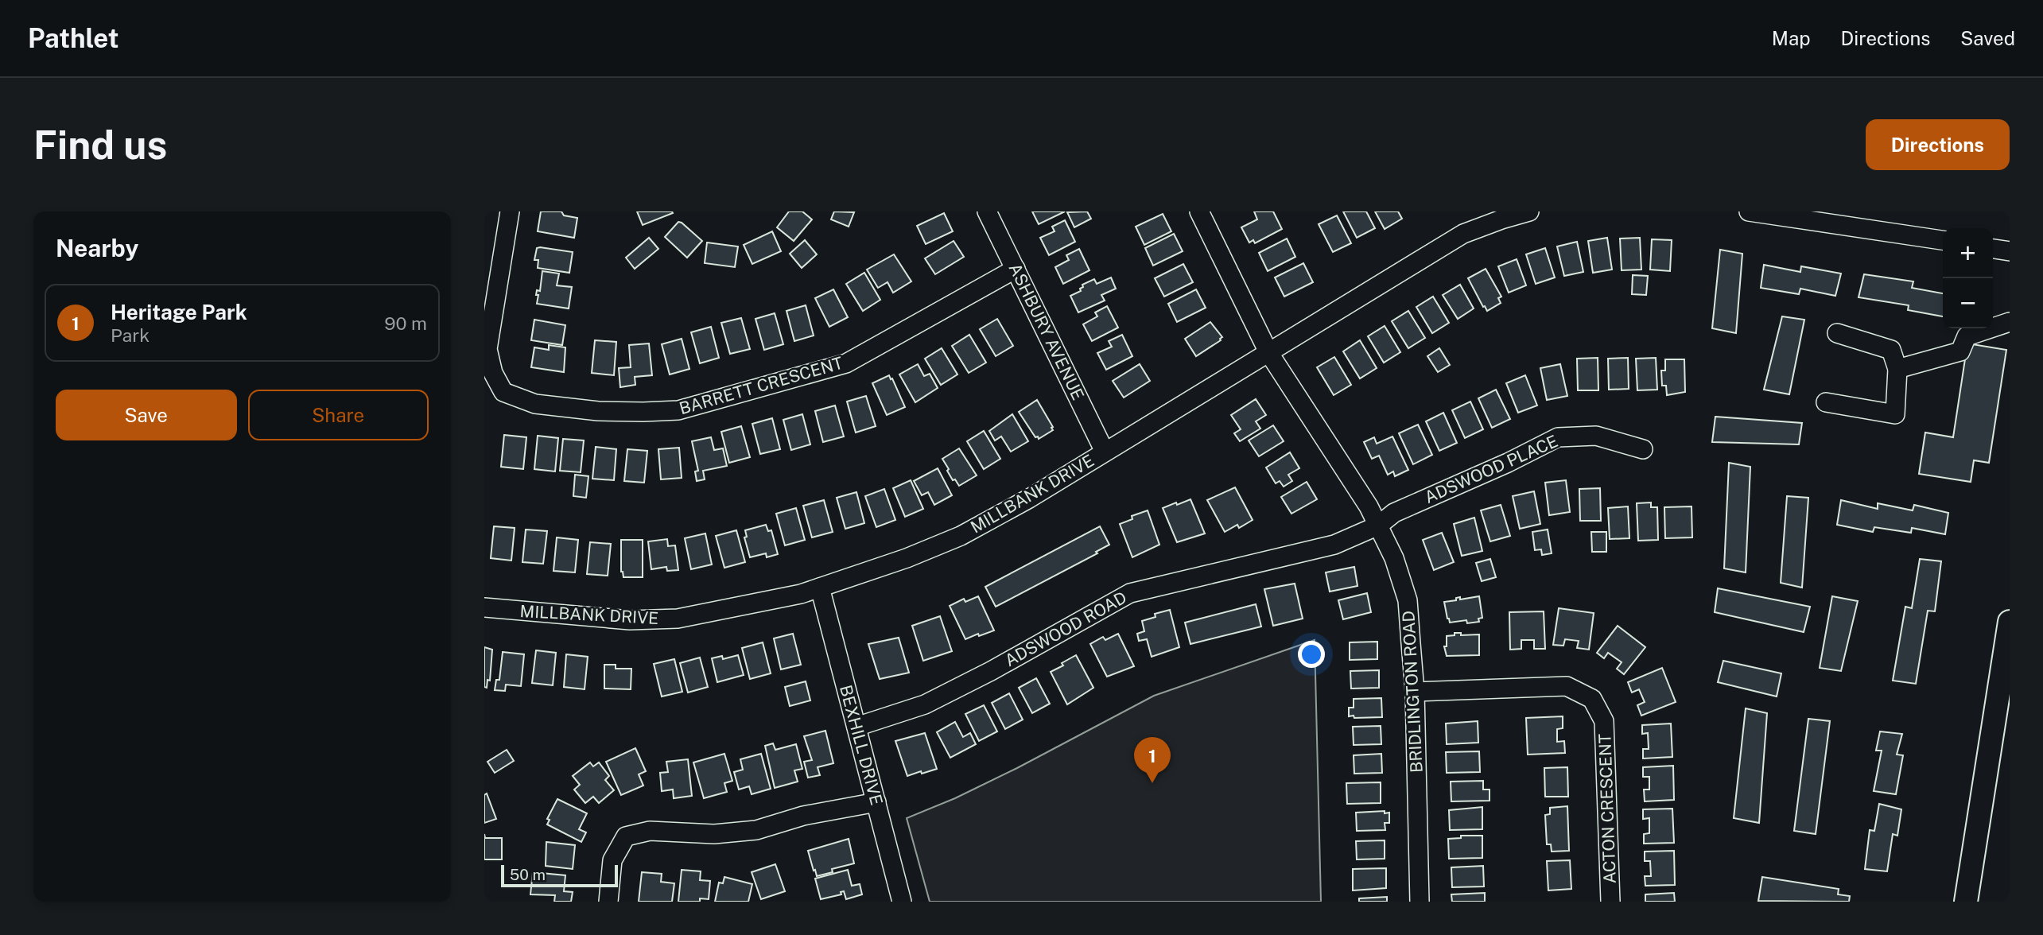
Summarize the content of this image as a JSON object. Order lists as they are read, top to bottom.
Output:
{
  "streets": {
    "street": [
      "ASHBURY AVENUE",
      "BARRETT CRESCENT",
      "ADSWOOD PLACE",
      "MILLBANK DRIVE",
      "ADSWOOD ROAD",
      "BRIDLINGTON ROAD",
      "BEXHILL DRIVE",
      "ACTON CRESCENT"
    ]
  },
  "crossings": [
    ["ASHBURY AVENUE", "BARRETT CRESCENT"],
    ["ASHBURY AVENUE", "MILLBANK DRIVE"],
    ["ADSWOOD PLACE", "ADSWOOD ROAD"],
    ["ADSWOOD PLACE", "BRIDLINGTON ROAD"],
    ["MILLBANK DRIVE", "BRIDLINGTON ROAD"],
    ["MILLBANK DRIVE", "BEXHILL DRIVE"],
    ["ADSWOOD ROAD", "BRIDLINGTON ROAD"],
    ["ADSWOOD ROAD", "BEXHILL DRIVE"],
    ["BRIDLINGTON ROAD", "ACTON CRESCENT"]
  ],
  "scale_bar": "50 m",
  "page": {
    "header": "Pathlet",
    "nav": ["Map", "Directions", "Saved"],
    "buttons": [
      "Directions",
      ["Save", "Share"]
    ],
    "title": "Find us",
    "heading": "Nearby",
    "map_buttons": ["+", "−"],
    "list": [
      {
        "mark": "1",
        "name": "Heritage Park",
        "note": "Park",
        "value": "90 m"
      }
    ],
    "pins": "1",
    "scale": "50 m"
  }
}
